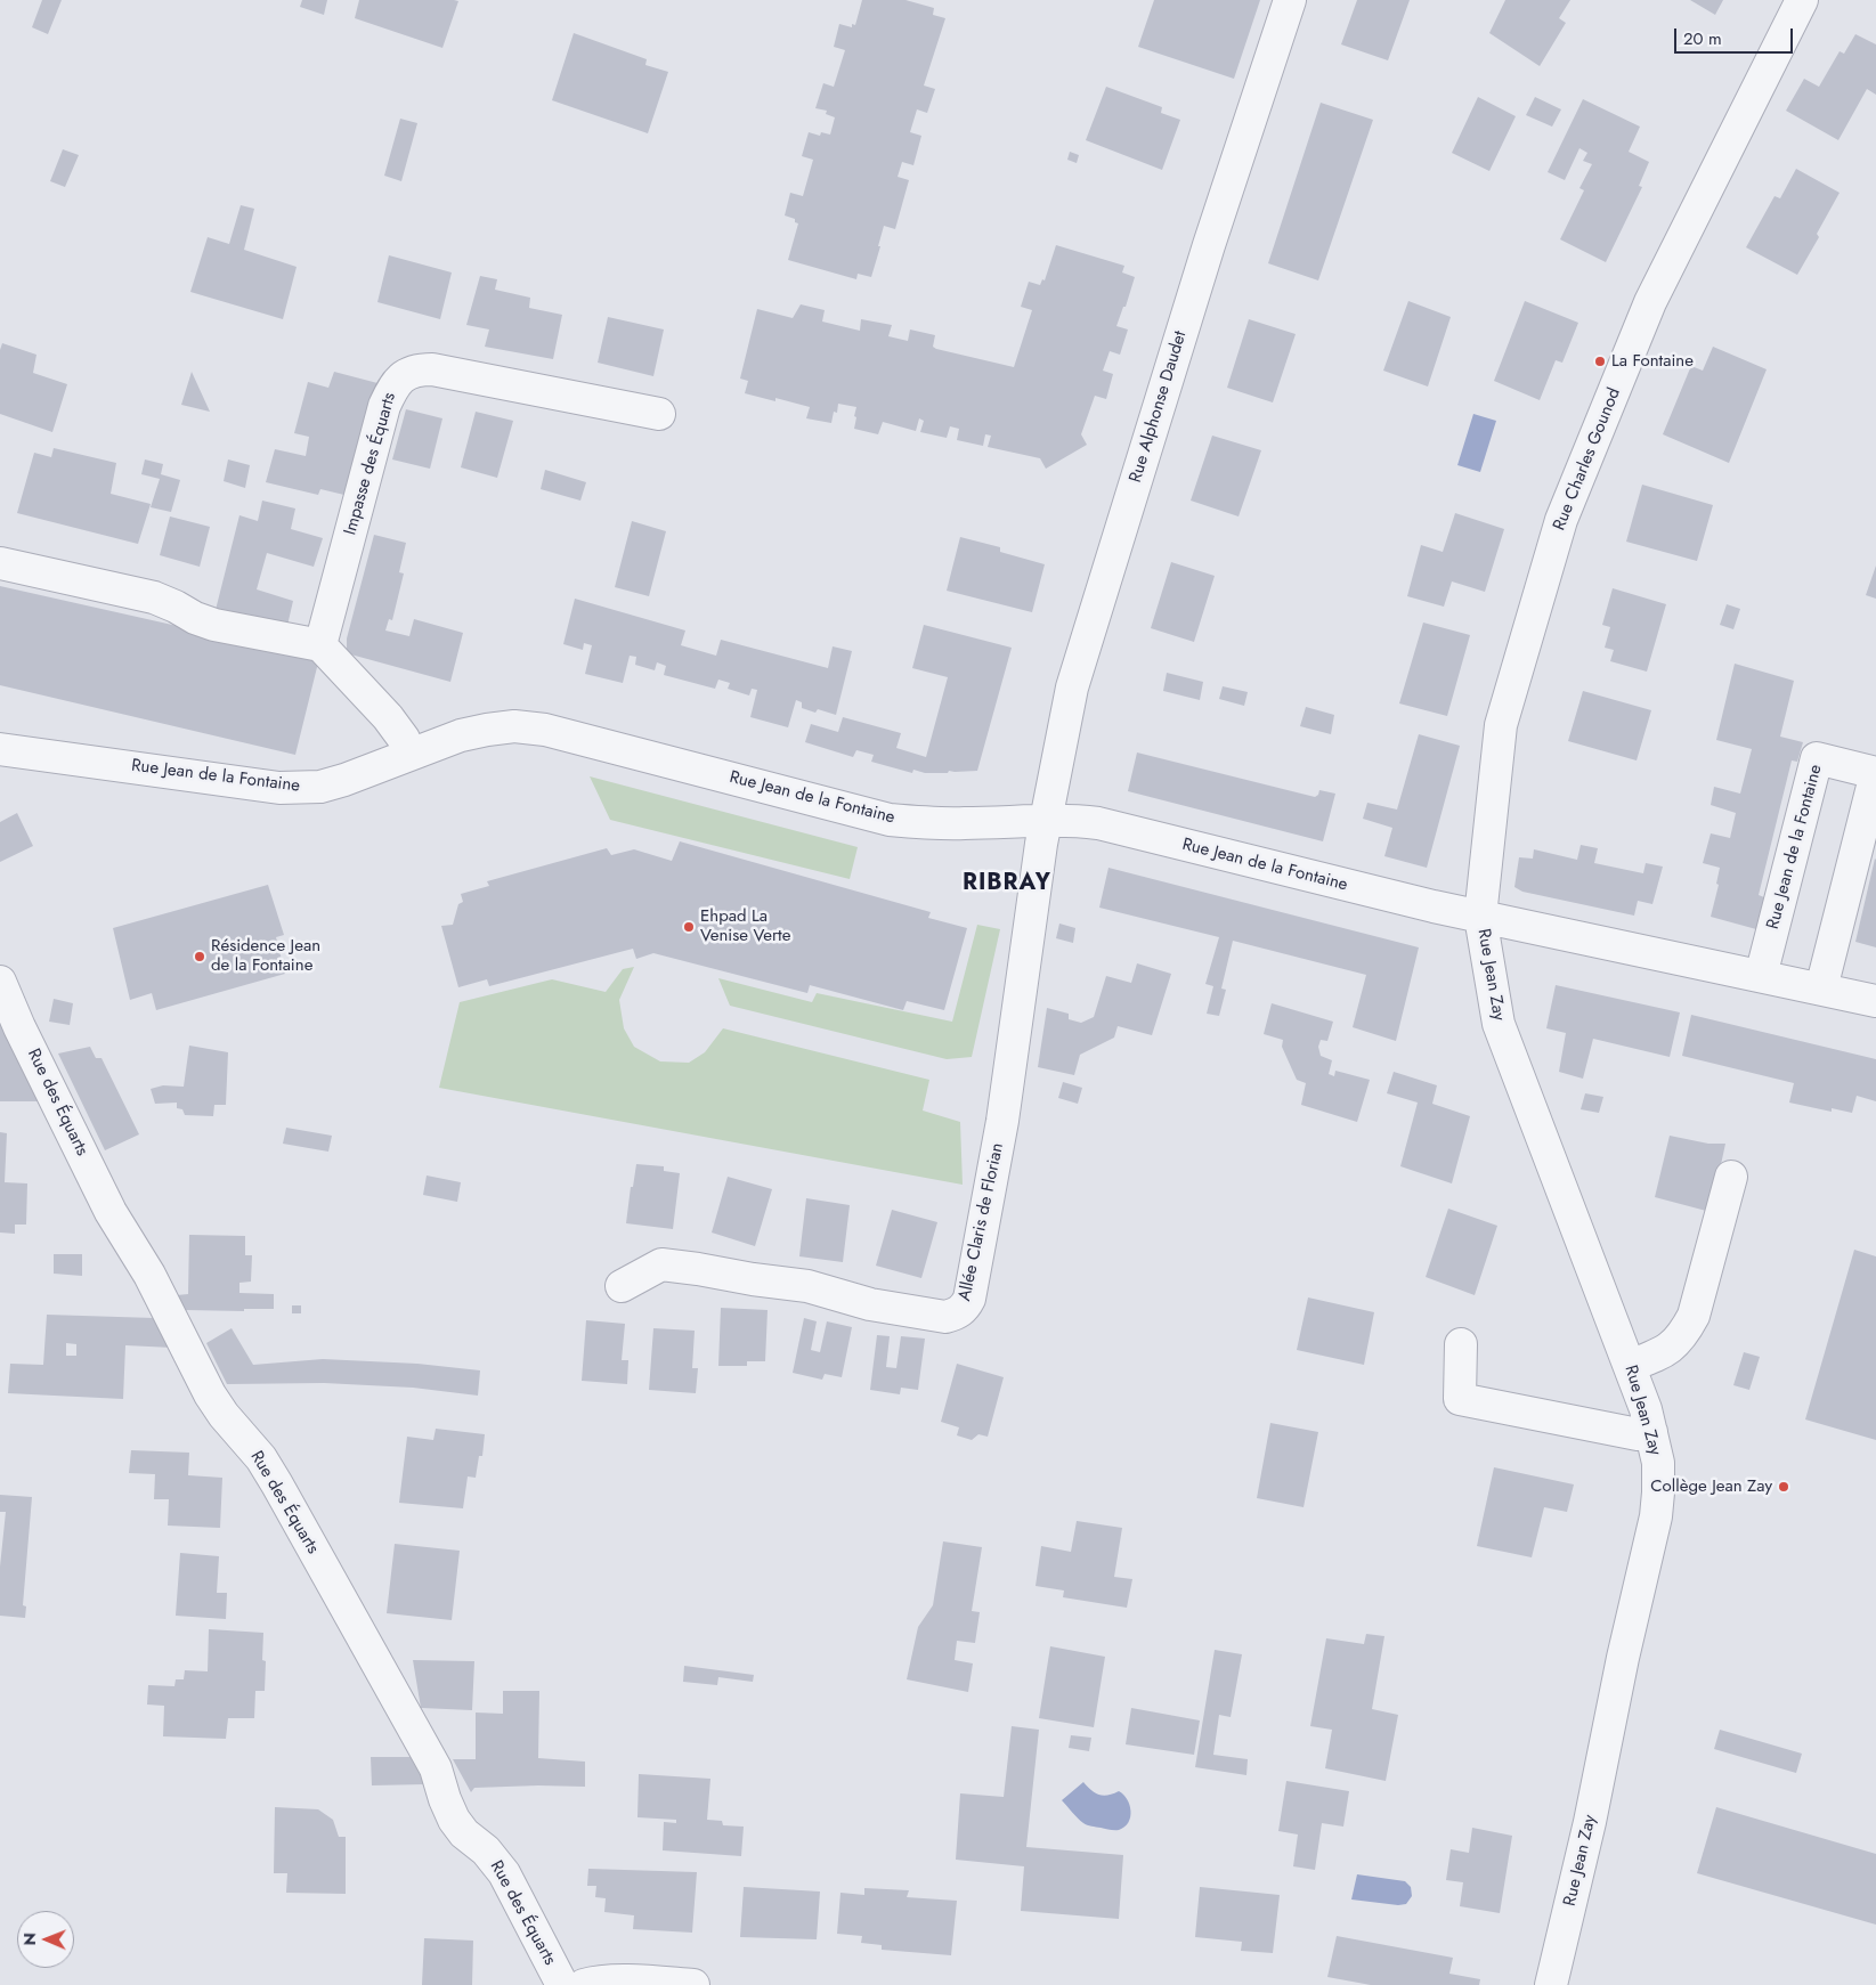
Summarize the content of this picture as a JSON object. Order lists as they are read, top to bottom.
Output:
{
  "streets": {
    "street": [
      "Rue Alphonse Daudet",
      "Rue Charles Gounod",
      "Impasse des Équarts",
      "Rue Jean de la Fontaine",
      "Rue Jean Zay",
      "Rue des Équarts",
      "Allée Claris de Florian"
    ]
  },
  "crossings": [
    ["Rue Alphonse Daudet", "Rue Jean de la Fontaine"],
    ["Rue Alphonse Daudet", "Allée Claris de Florian"],
    ["Rue Charles Gounod", "Rue Jean de la Fontaine"],
    ["Rue Charles Gounod", "Rue Jean Zay"],
    ["Rue Jean de la Fontaine", "Rue Jean Zay"],
    ["Rue Jean de la Fontaine", "Allée Claris de Florian"]
  ],
  "districts": ["RIBRAY"],
  "places": [
    "La Fontaine",
    "Ehpad La Venise Verte",
    "Résidence Jean de la Fontaine",
    "Collège Jean Zay"
  ],
  "scale_bar": "20 m",
  "north": "left"
}
